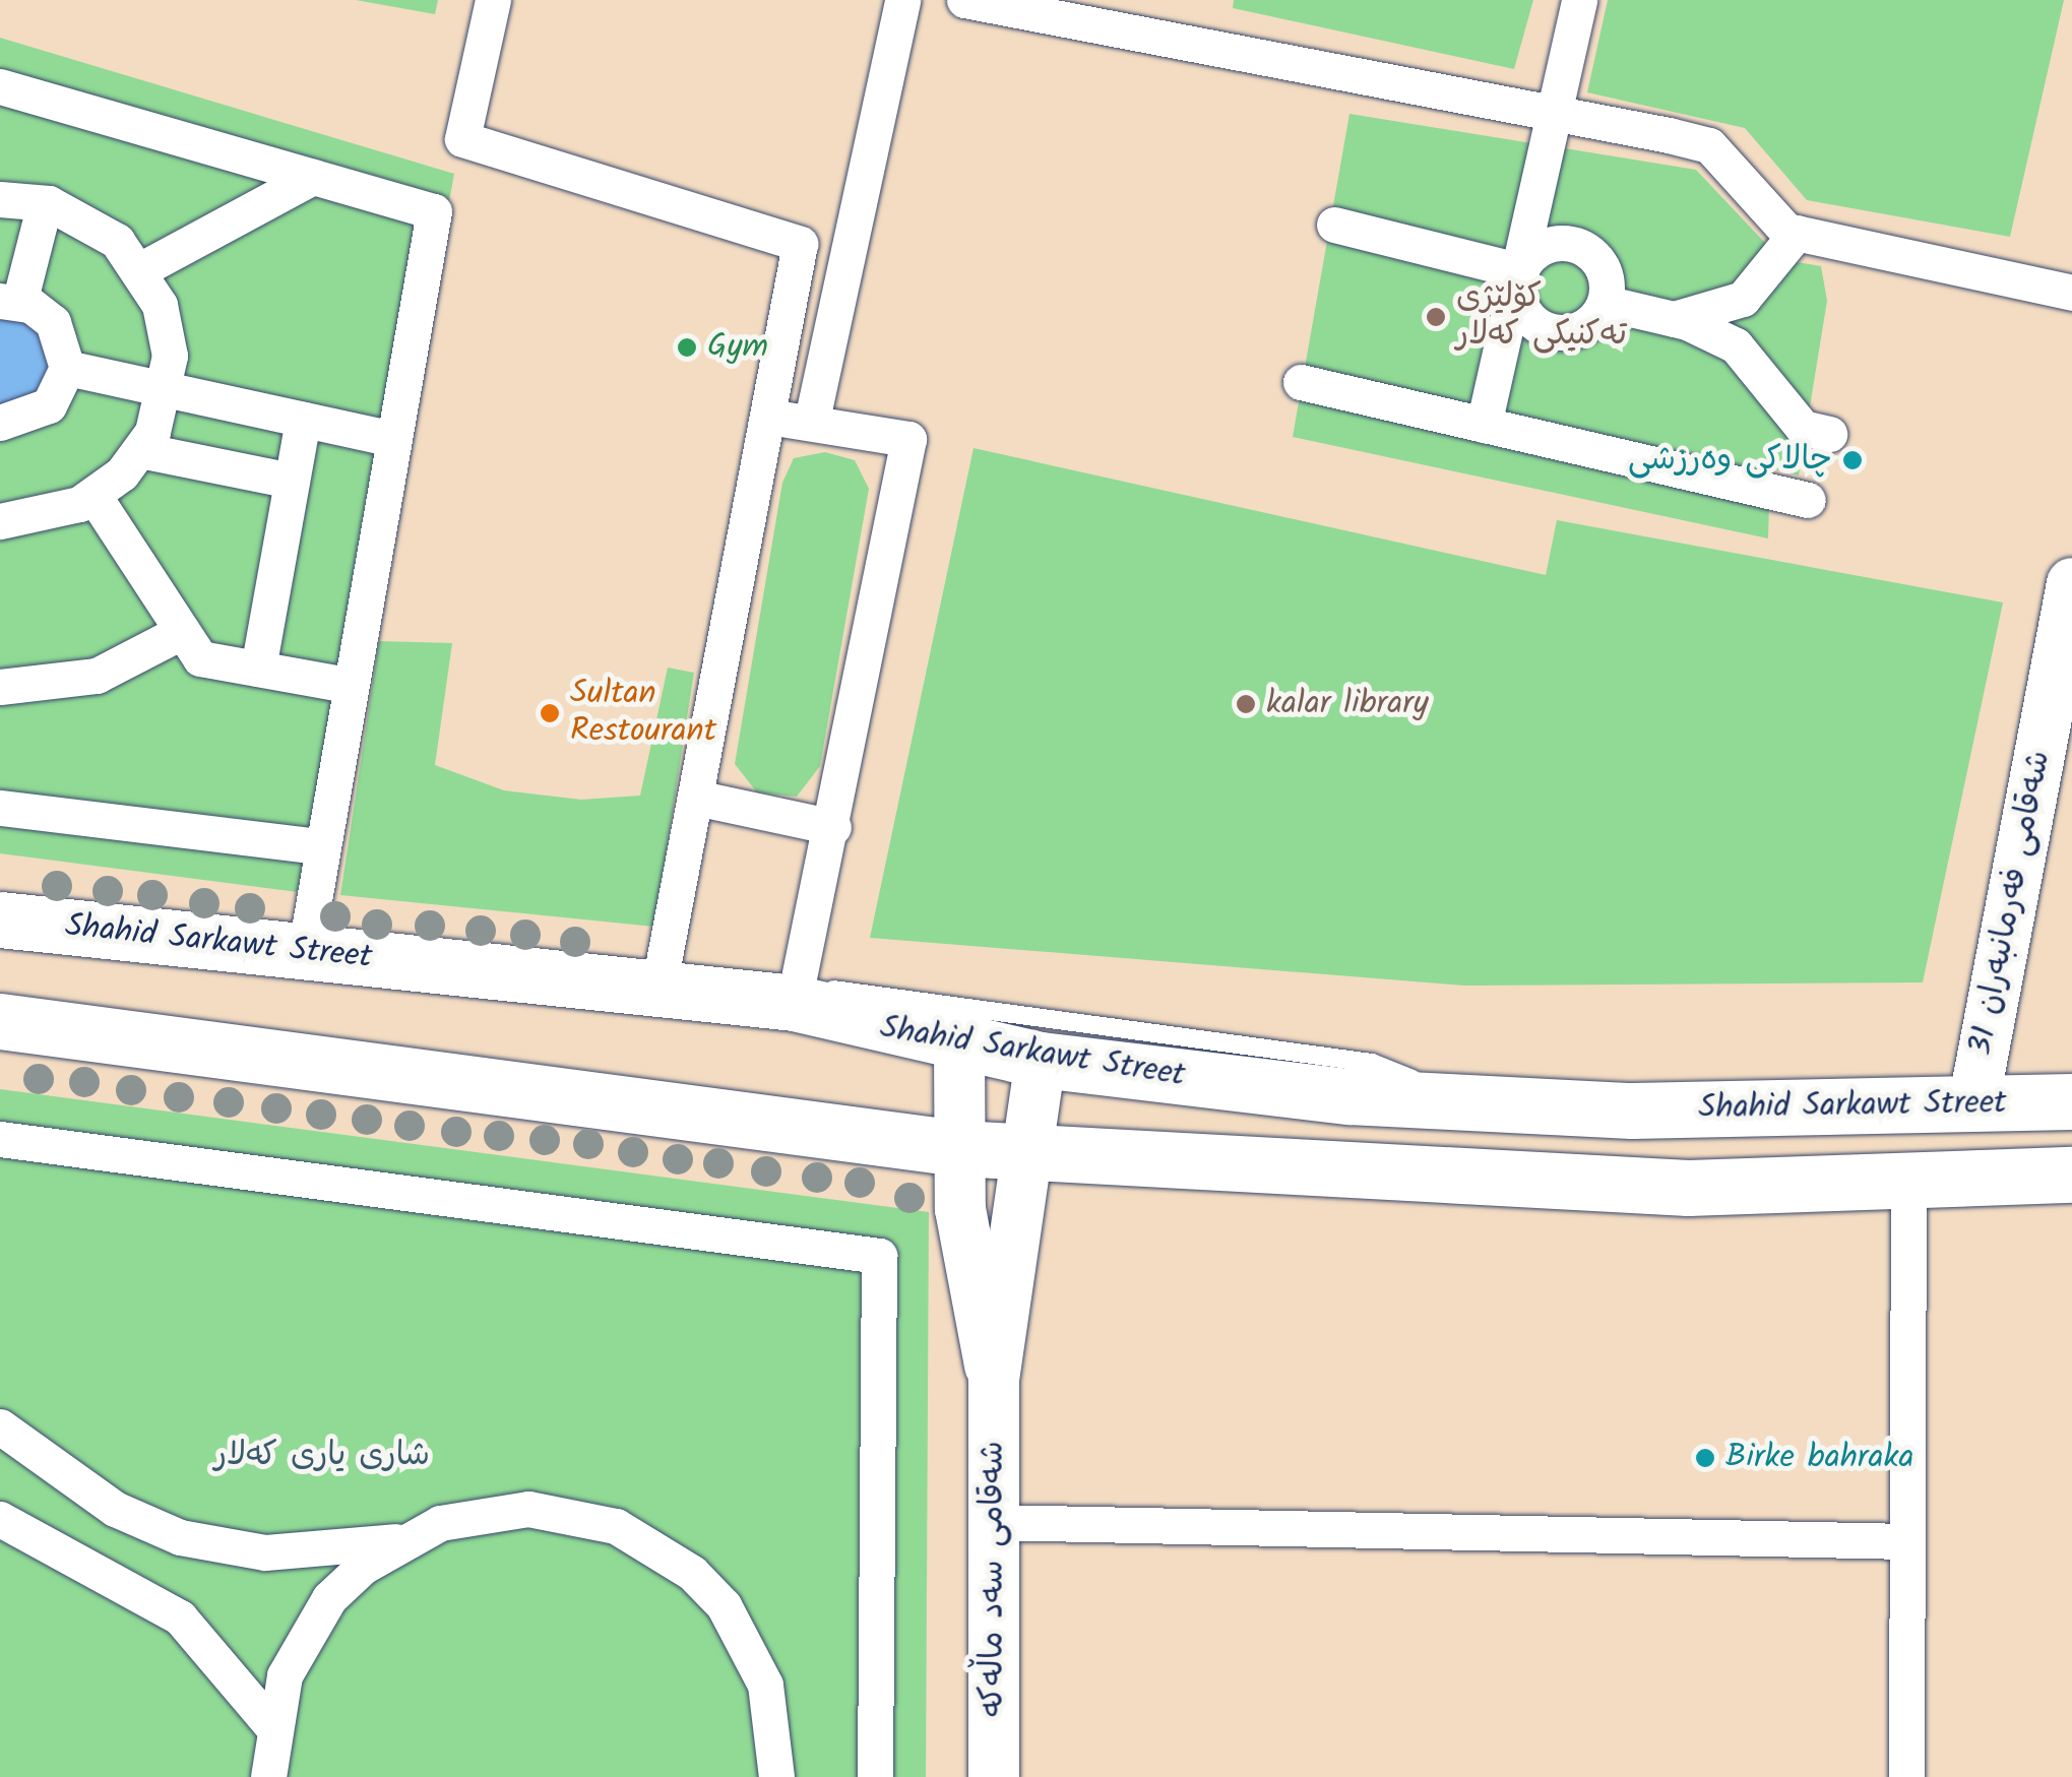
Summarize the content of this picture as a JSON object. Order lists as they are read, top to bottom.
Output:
{
  "streets": {
    "main road": ["شەقامی فەرمانبەران 31", "Shahid Sarkawt Street", "شەقامی سەد ماڵەکە"]
  },
  "crossings": [
    ["شەقامی فەرمانبەران 31", "Shahid Sarkawt Street"]
  ],
  "parks": ["شاری یاری کەلار"],
  "places": [
    "کۆلێژی تەکنیکی کەلار",
    "Gym",
    "چالاکی وەرزشی",
    "kalar library",
    "Sultan Restourant",
    "Birke bahraka"
  ]
}
